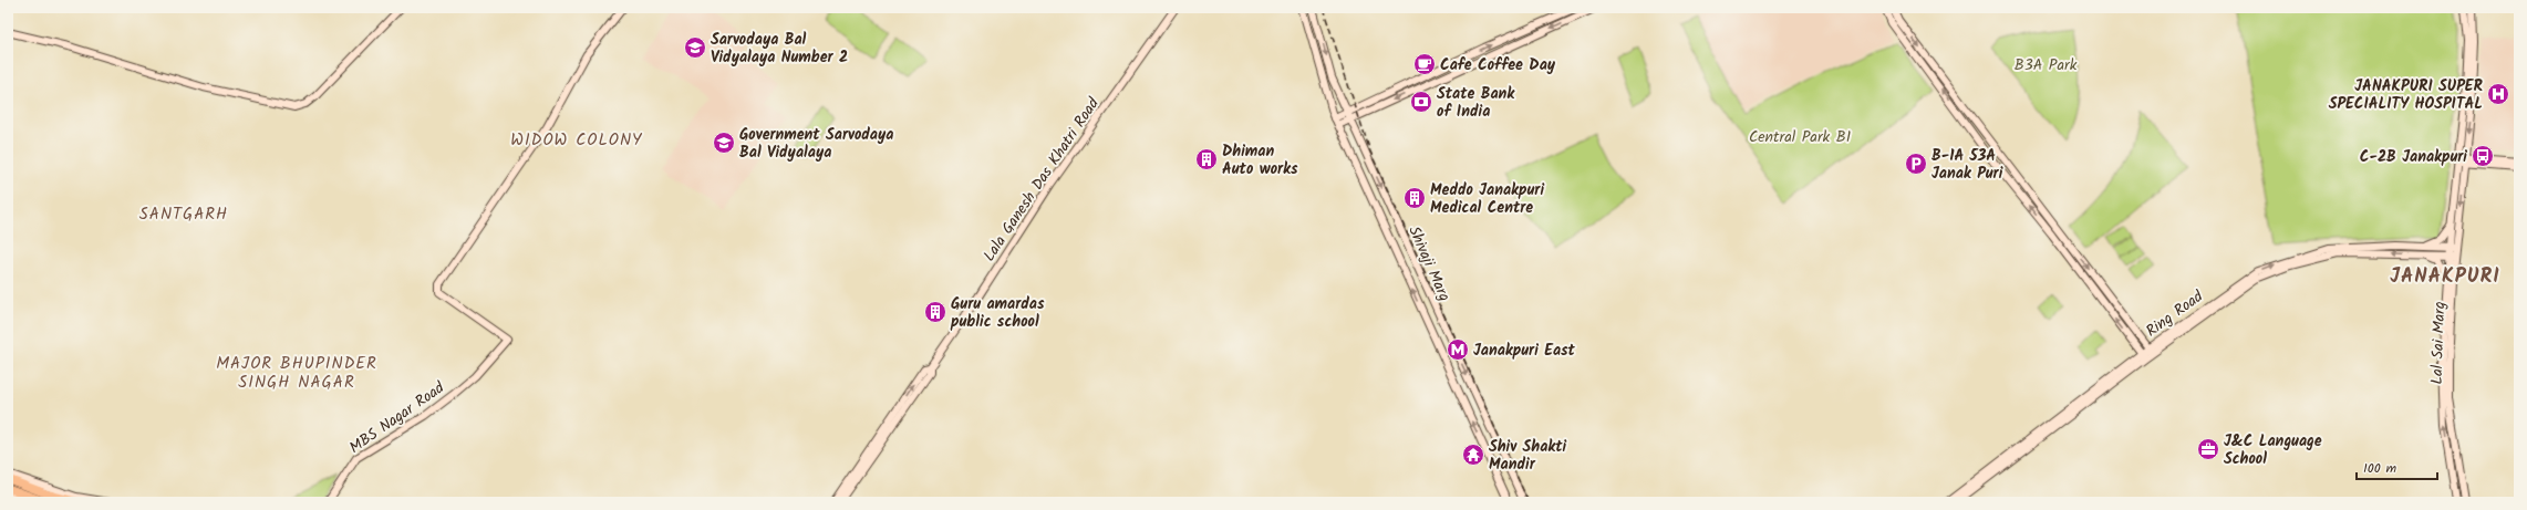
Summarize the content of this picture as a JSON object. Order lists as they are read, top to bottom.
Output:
{
  "streets": {
    "street": [
      "Lala Ganesh Das Khatri Road",
      "Shivaji Marg",
      "Ring Road",
      "Lal Sai Marg",
      "MBS Nagar Road"
    ]
  },
  "crossings": [
    ["Ring Road", "Lal Sai Marg"]
  ],
  "districts": [
    "WIDOW COLONY",
    "SANTGARH",
    "JANAKPURI",
    "MAJOR BHUPINDER SINGH NAGAR"
  ],
  "parks": ["B3A Park", "Central Park B1"],
  "places": {
    "school or university": ["Sarvodaya Bal Vidyalaya Number 2", "Government Sarvodaya Bal Vidyalaya"],
    "cafe": ["Cafe Coffee Day"],
    "hospital": ["JANAKPURI SUPER SPECIALITY HOSPITAL"],
    "bank": ["State Bank of India"],
    "bus stop": ["C-2B Janakpuri"],
    "building": ["Dhiman Auto works", "Meddo Janakpuri Medical Centre", "Guru amardas public school"],
    "parking": ["B-1A 53A Janak Puri"],
    "metro station": ["Janakpuri East"],
    "office": ["J&C Language School"],
    "temple": ["Shiv Shakti Mandir"]
  },
  "scale_bar": "100 m"
}
